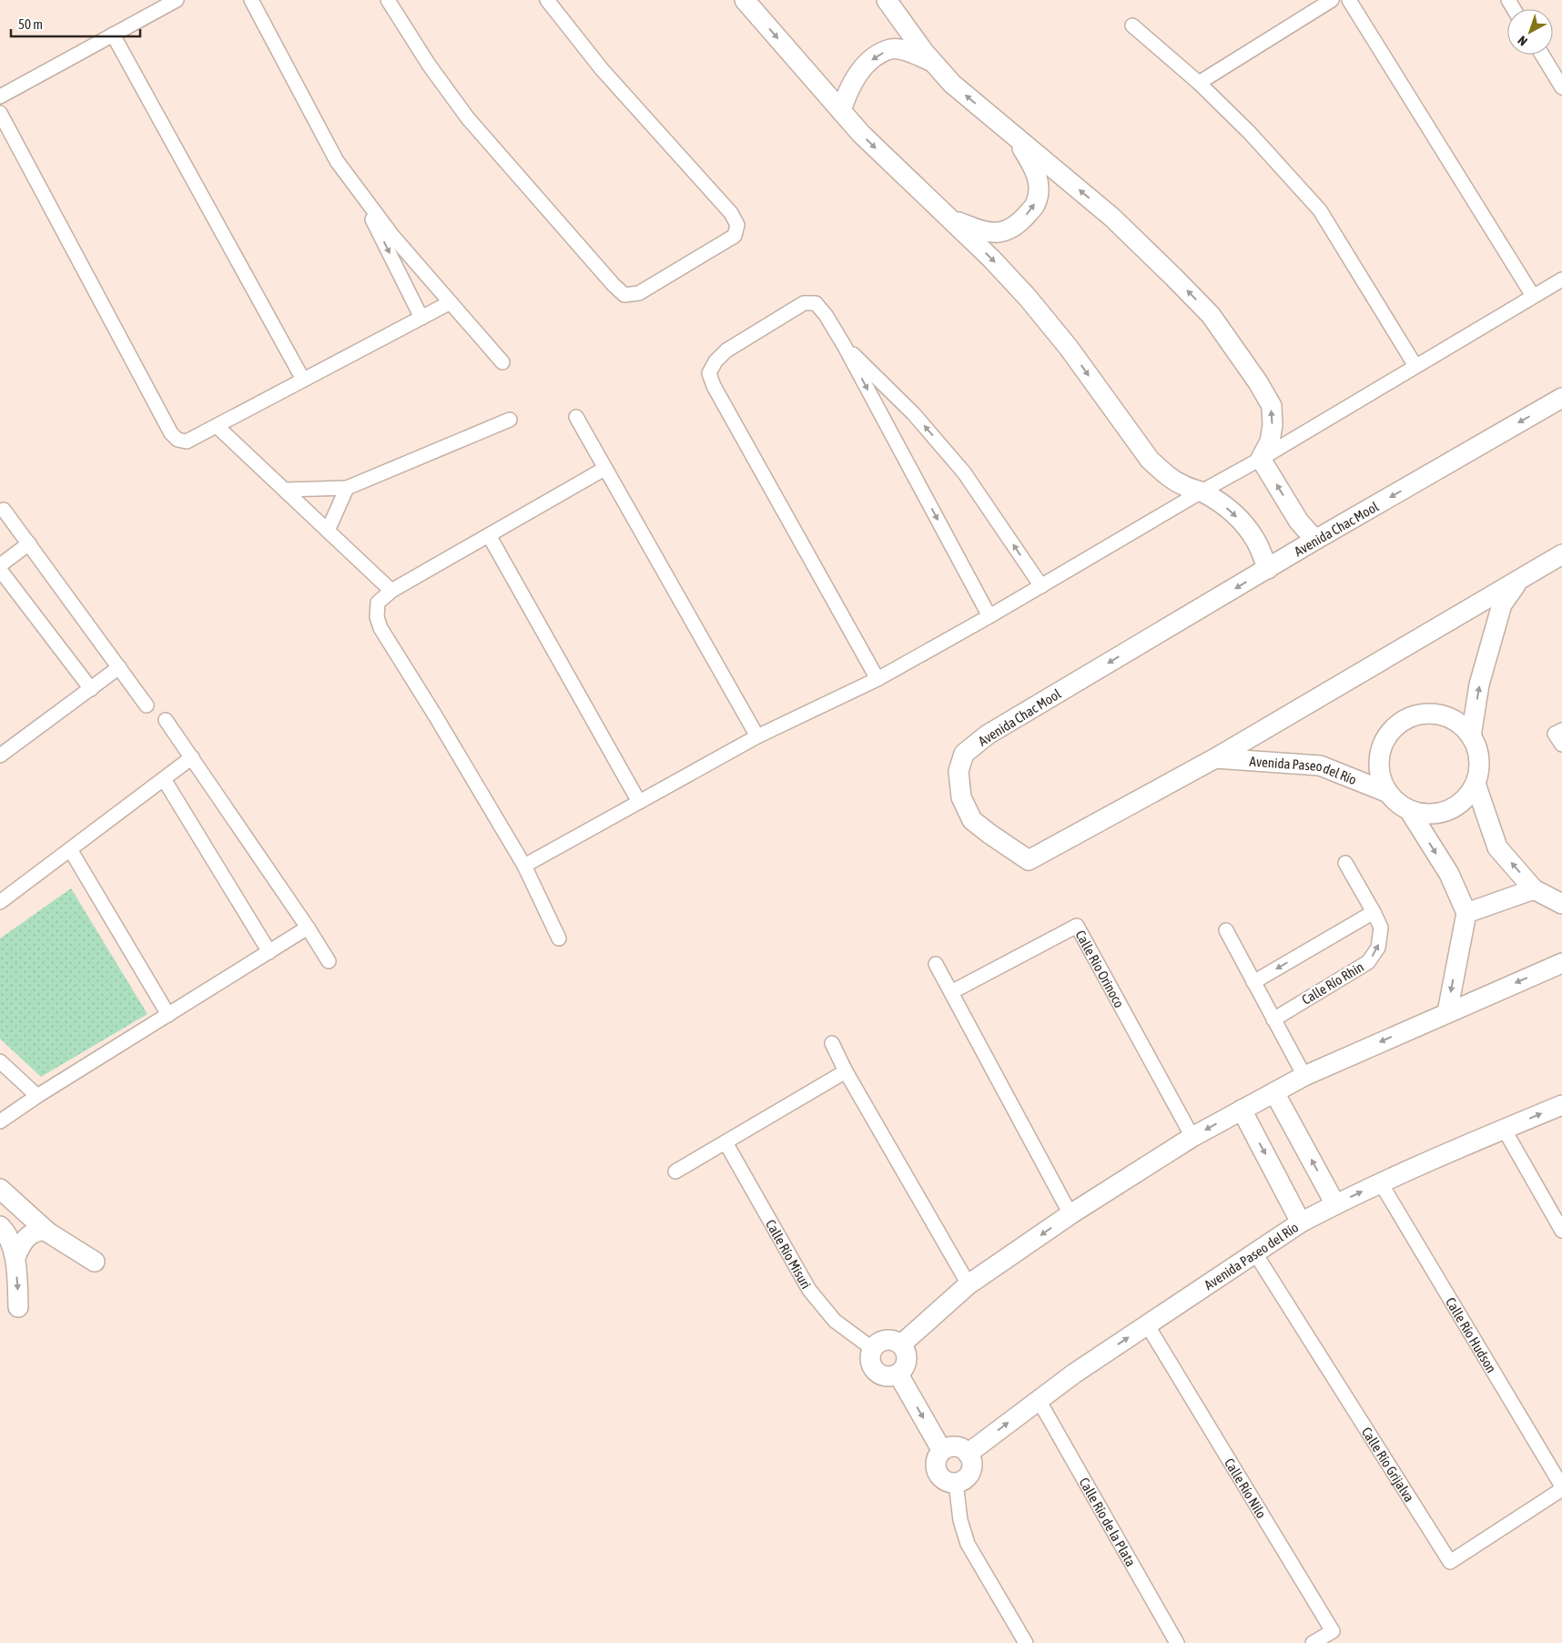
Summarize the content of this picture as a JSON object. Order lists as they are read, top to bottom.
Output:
{
  "streets": {
    "street": [
      "Avenida Chac Mool",
      "Avenida Paseo del Río",
      "Calle Río Orinoco",
      "Calle Río Rhin",
      "Calle Río Misuri",
      "Calle Río Hudson",
      "Calle Río Grijalva",
      "Calle Río Nilo",
      "Calle Río de la Plata"
    ]
  },
  "crossings": [
    ["Avenida Chac Mool", "Avenida Paseo del Río"],
    ["Avenida Paseo del Río", "Calle Río Hudson"],
    ["Avenida Paseo del Río", "Calle Río Grijalva"],
    ["Avenida Paseo del Río", "Calle Río Nilo"],
    ["Avenida Paseo del Río", "Calle Río de la Plata"],
    ["Calle Río Hudson", "Calle Río Grijalva"]
  ],
  "scale_bar": "50 m",
  "north": "bottom left"
}
